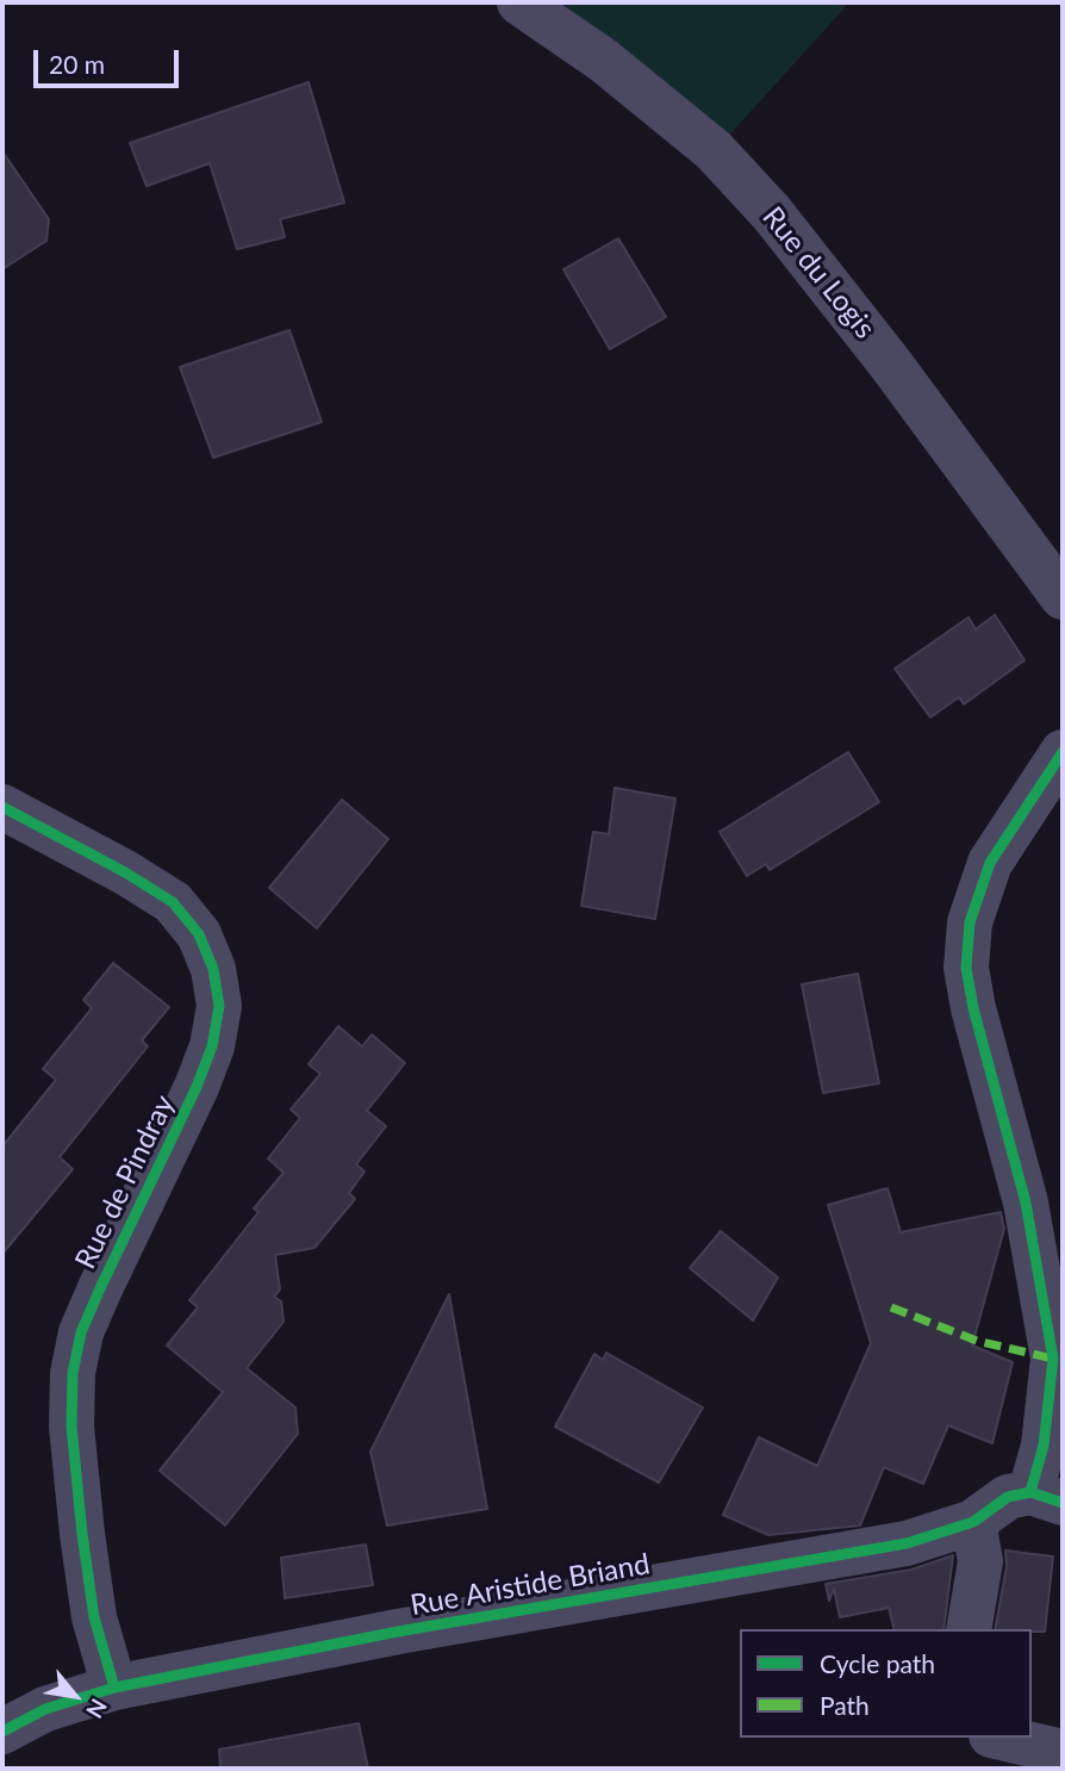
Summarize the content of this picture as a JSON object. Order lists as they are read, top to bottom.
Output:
{
  "streets": {
    "street": ["Rue du Logis", "Rue de Pindray", "Rue Aristide Briand"]
  },
  "crossings": [
    ["Rue de Pindray", "Rue Aristide Briand"]
  ],
  "legend": ["Cycle path", "Path"],
  "scale_bar": "20 m",
  "north": "bottom right"
}
